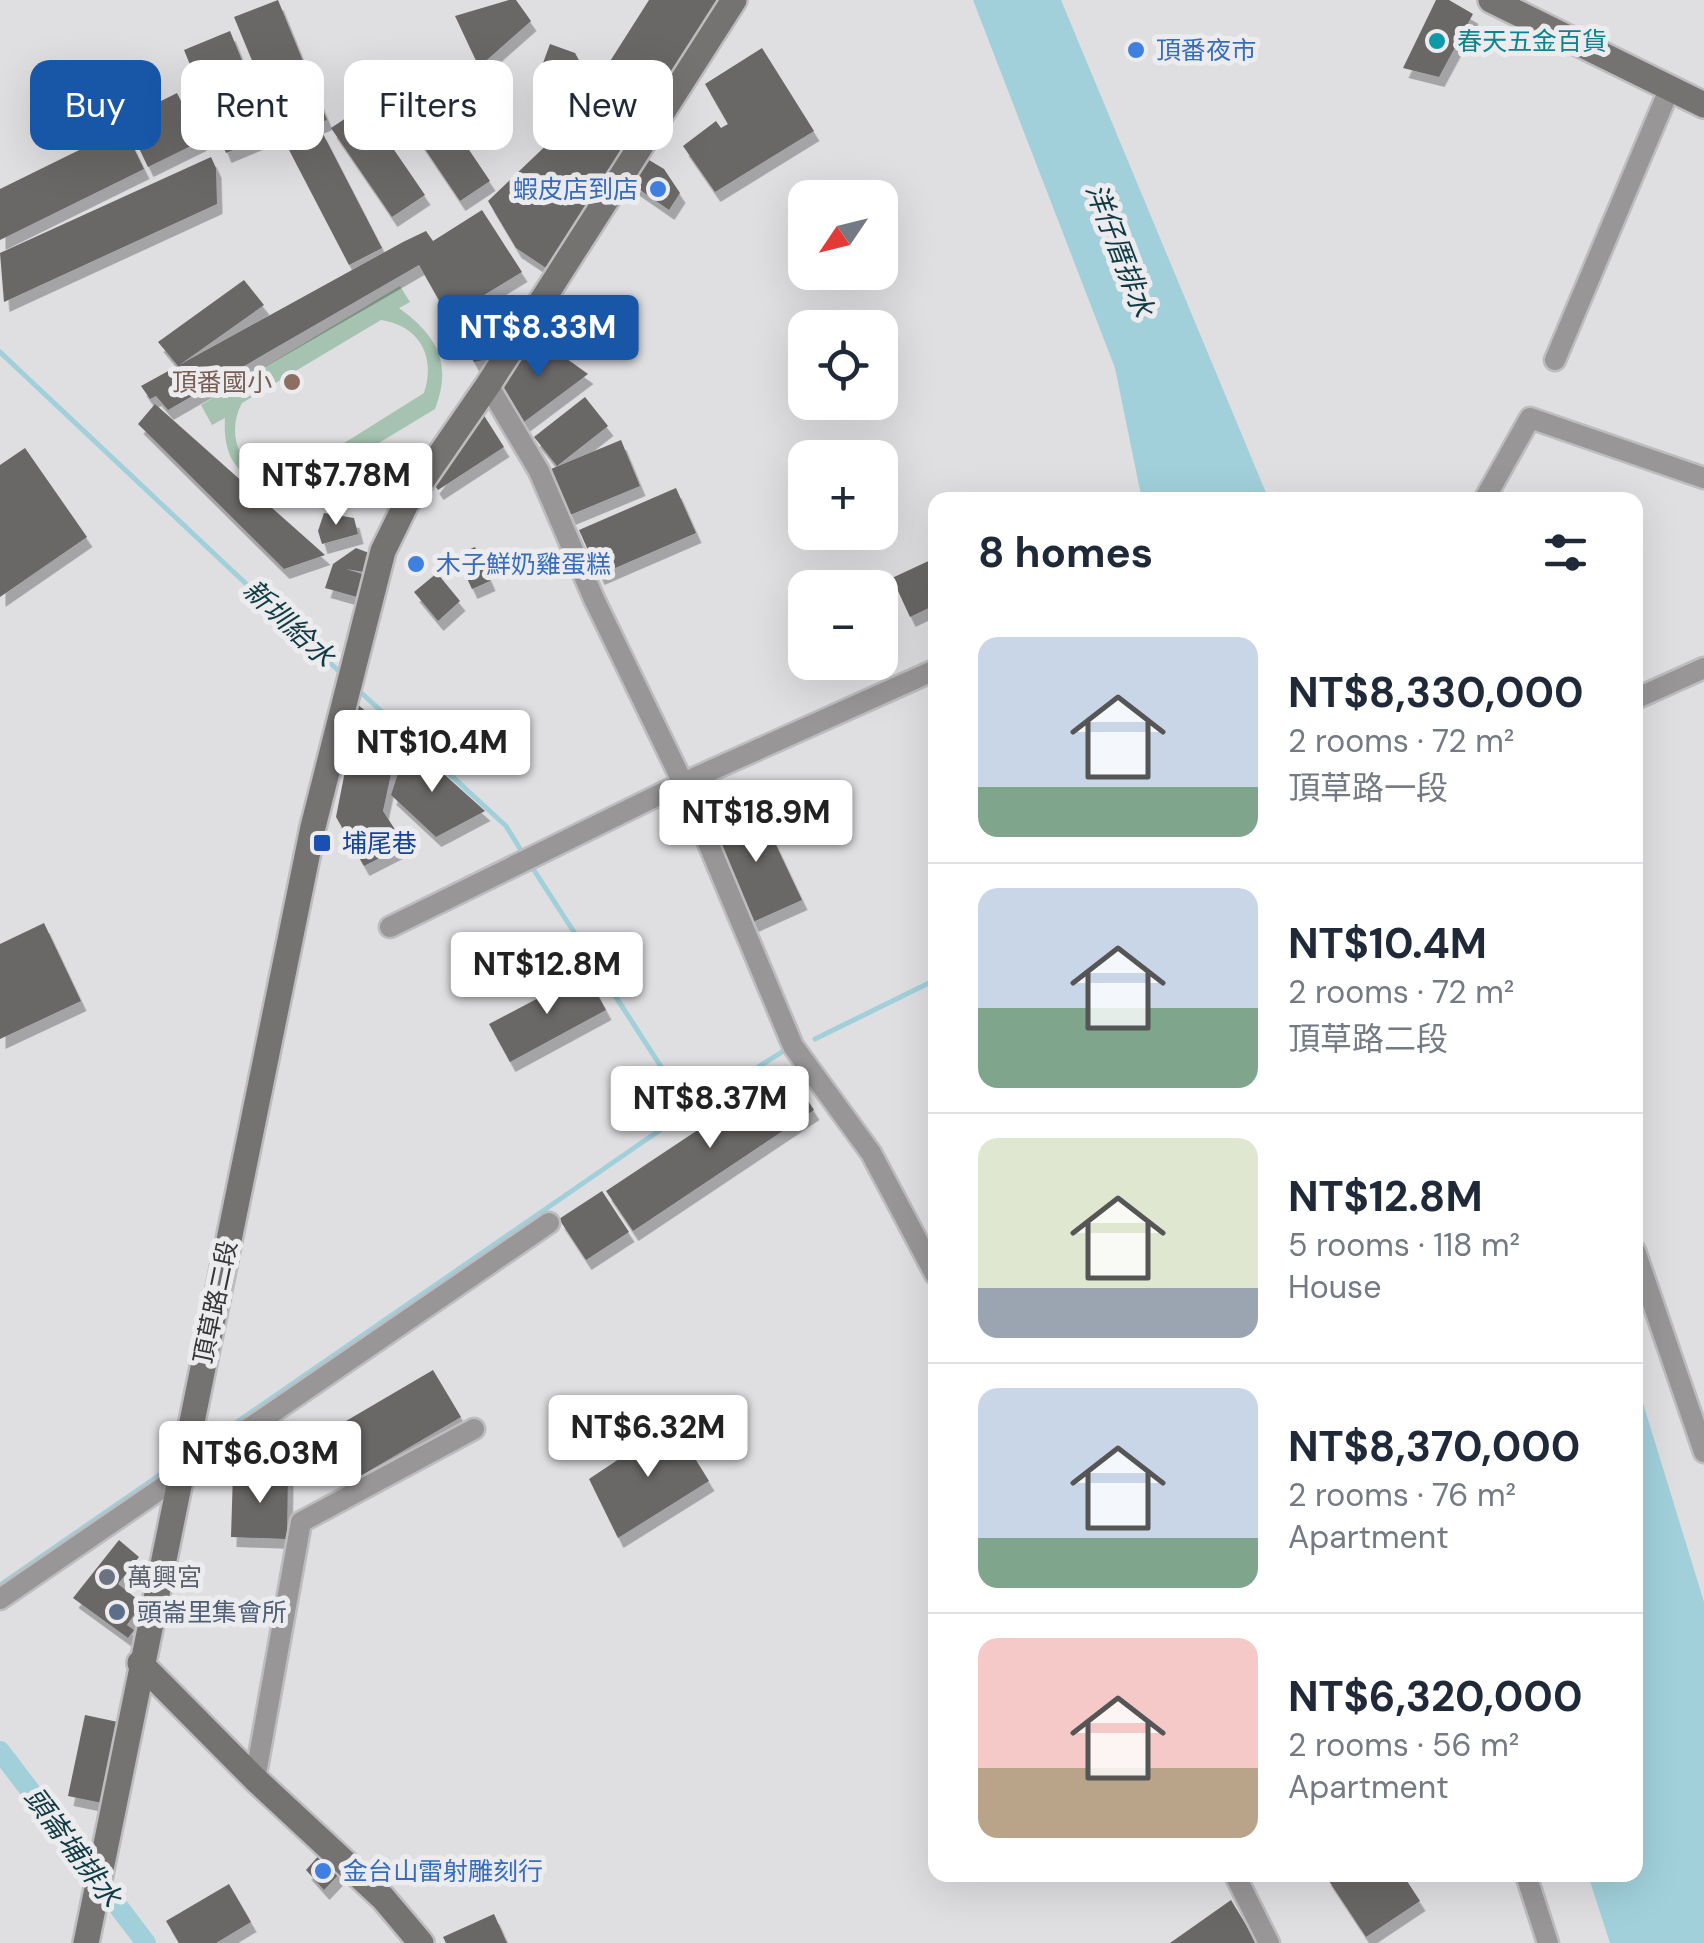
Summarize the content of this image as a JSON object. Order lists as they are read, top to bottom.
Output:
{
  "streets": {
    "street": ["頂草路二段"]
  },
  "water": ["洋仔厝排水", "新圳給水", "頭崙埔排水"],
  "places": {
    "other": [
      "春天五金百貨",
      "頂番夜市",
      "蝦皮店到店",
      "頂番國小",
      "木子鮮奶雞蛋糕",
      "萬興宮",
      "頭崙里集會所",
      "金台山雷射雕刻行"
    ],
    "transit": ["埔尾巷"]
  },
  "north": "bottom left",
  "page": {
    "chip": [
      "Buy",
      "Rent",
      "Filters",
      "New"
    ],
    "map_buttons": ["+", "−"],
    "price": [
      "NT$8.33M",
      "NT$7.78M",
      "NT$10.4M",
      "NT$18.9M",
      "NT$12.8M",
      "NT$8.37M",
      "NT$6.32M",
      "NT$6.03M"
    ],
    "heading": "8 homes",
    "list": [
      {
        "name": "NT$8,330,000",
        "note": "2 rooms · 72 m² · 頂草路一段"
      },
      {
        "name": "NT$10.4M",
        "note": "2 rooms · 72 m² · 頂草路二段"
      },
      {
        "name": "NT$12.8M",
        "note": "5 rooms · 118 m² · House"
      },
      {
        "name": "NT$8,370,000",
        "note": "2 rooms · 76 m² · Apartment"
      },
      {
        "name": "NT$6,320,000",
        "note": "2 rooms · 56 m² · Apartment"
      }
    ]
  }
}
